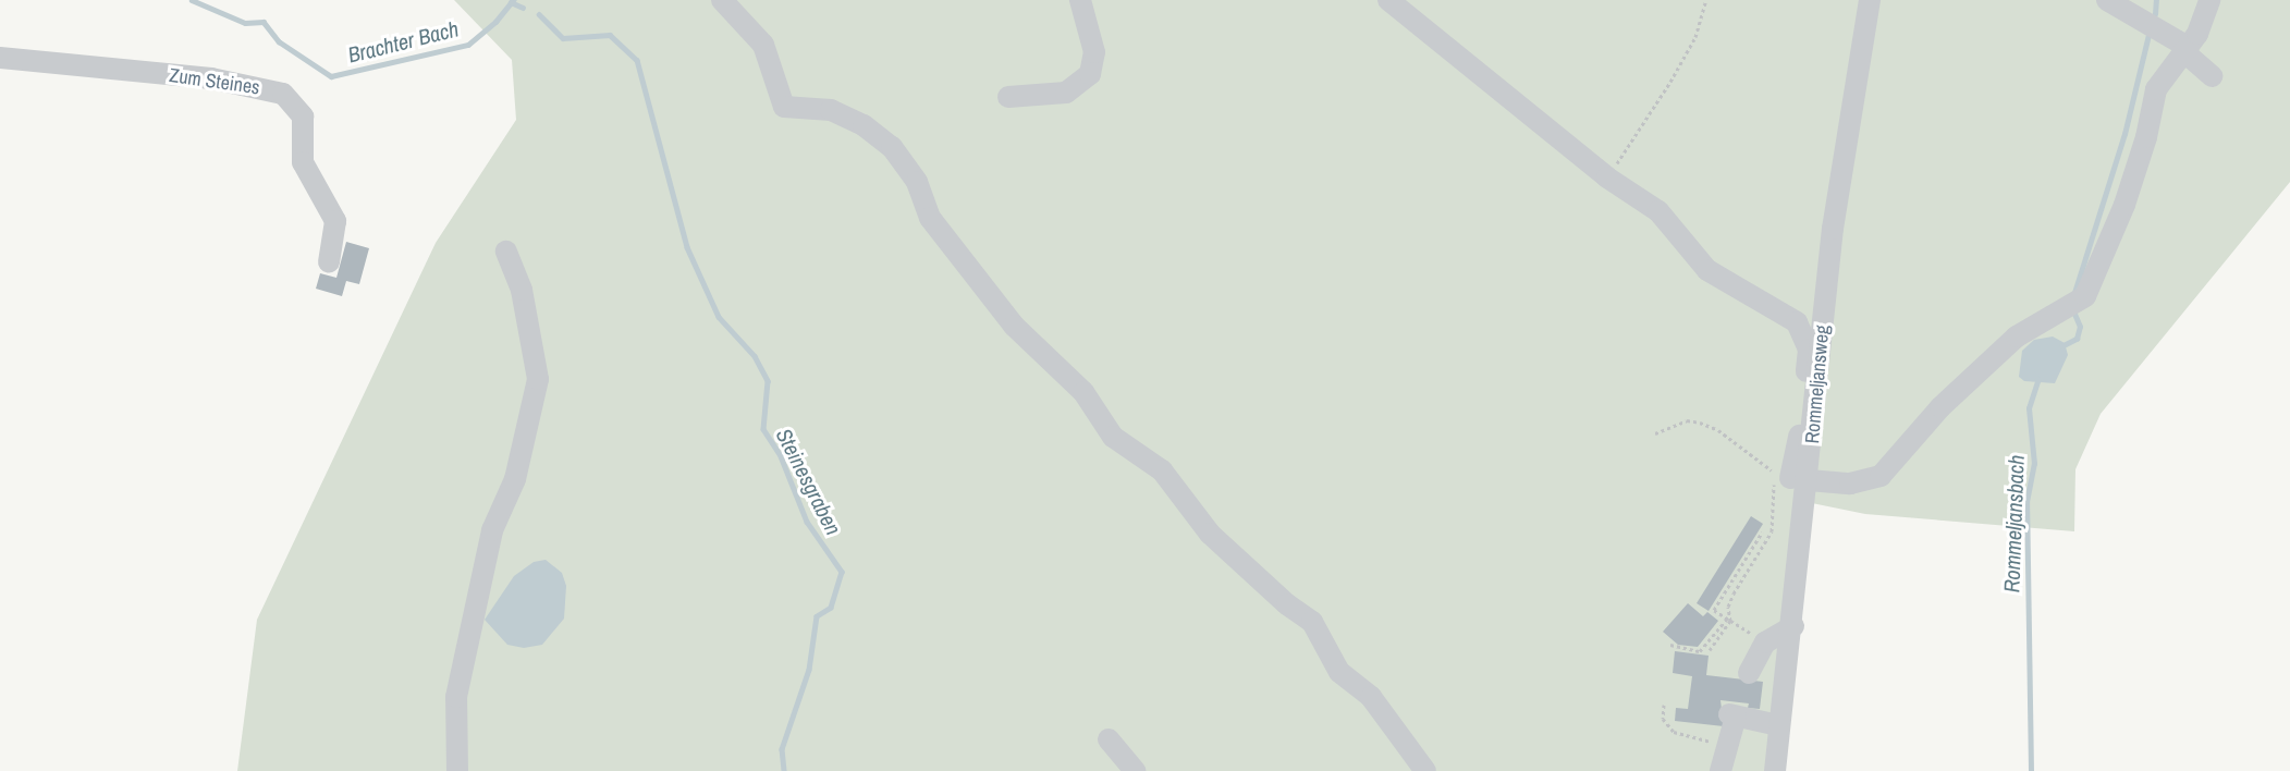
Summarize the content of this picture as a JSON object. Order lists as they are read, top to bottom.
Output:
{
  "streets": {
    "street": ["Zum Steines", "Rommeljansweg"]
  },
  "water": ["Brachter Bach", "Steinesgraben", "Rommeljansbach"]
}
